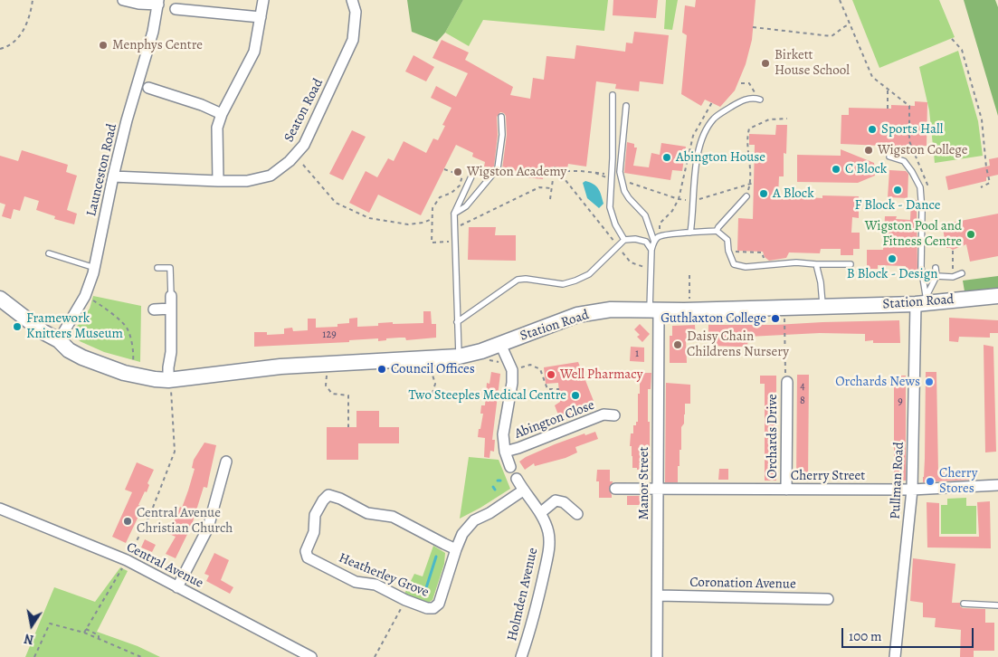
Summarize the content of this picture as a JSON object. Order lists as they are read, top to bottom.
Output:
{
  "streets": {
    "main road": ["Station Road"],
    "street": [
      "Seaton Road",
      "Launceston Road",
      "Abington Close",
      "Orchards Drive",
      "Cherry Street",
      "Pullman Road",
      "Manor Street",
      "Central Avenue",
      "Heatherley Grove",
      "Coronation Avenue",
      "Holmden Avenue"
    ]
  },
  "crossings": [
    ["Seaton Road", "Launceston Road"],
    ["Launceston Road", "Station Road"],
    ["Station Road", "Abington Close"],
    ["Station Road", "Pullman Road"],
    ["Station Road", "Manor Street"],
    ["Orchards Drive", "Cherry Street"],
    ["Cherry Street", "Pullman Road"],
    ["Cherry Street", "Manor Street"],
    ["Manor Street", "Coronation Avenue"],
    ["Heatherley Grove", "Holmden Avenue"]
  ],
  "places": [
    "Menphys Centre",
    "Birkett House School",
    "Sports Hall",
    "Wigston College",
    "Abington House",
    "C Block",
    "Wigston Academy",
    "F Block - Dance",
    "A Block",
    "Wigston Pool and Fitness Centre",
    "B Block - Design",
    "Guthlaxton College",
    "Framework Knitters Museum",
    "Daisy Chain Childrens Nursery",
    "Council Offices",
    "Well Pharmacy",
    "Orchards News",
    "Two Steeples Medical Centre",
    "Cherry Stores",
    "Central Avenue Christian Church"
  ],
  "house_numbers": [
    "129",
    "1",
    "4",
    "8",
    "9"
  ],
  "scale_bar": "100 m",
  "north": "bottom"
}
